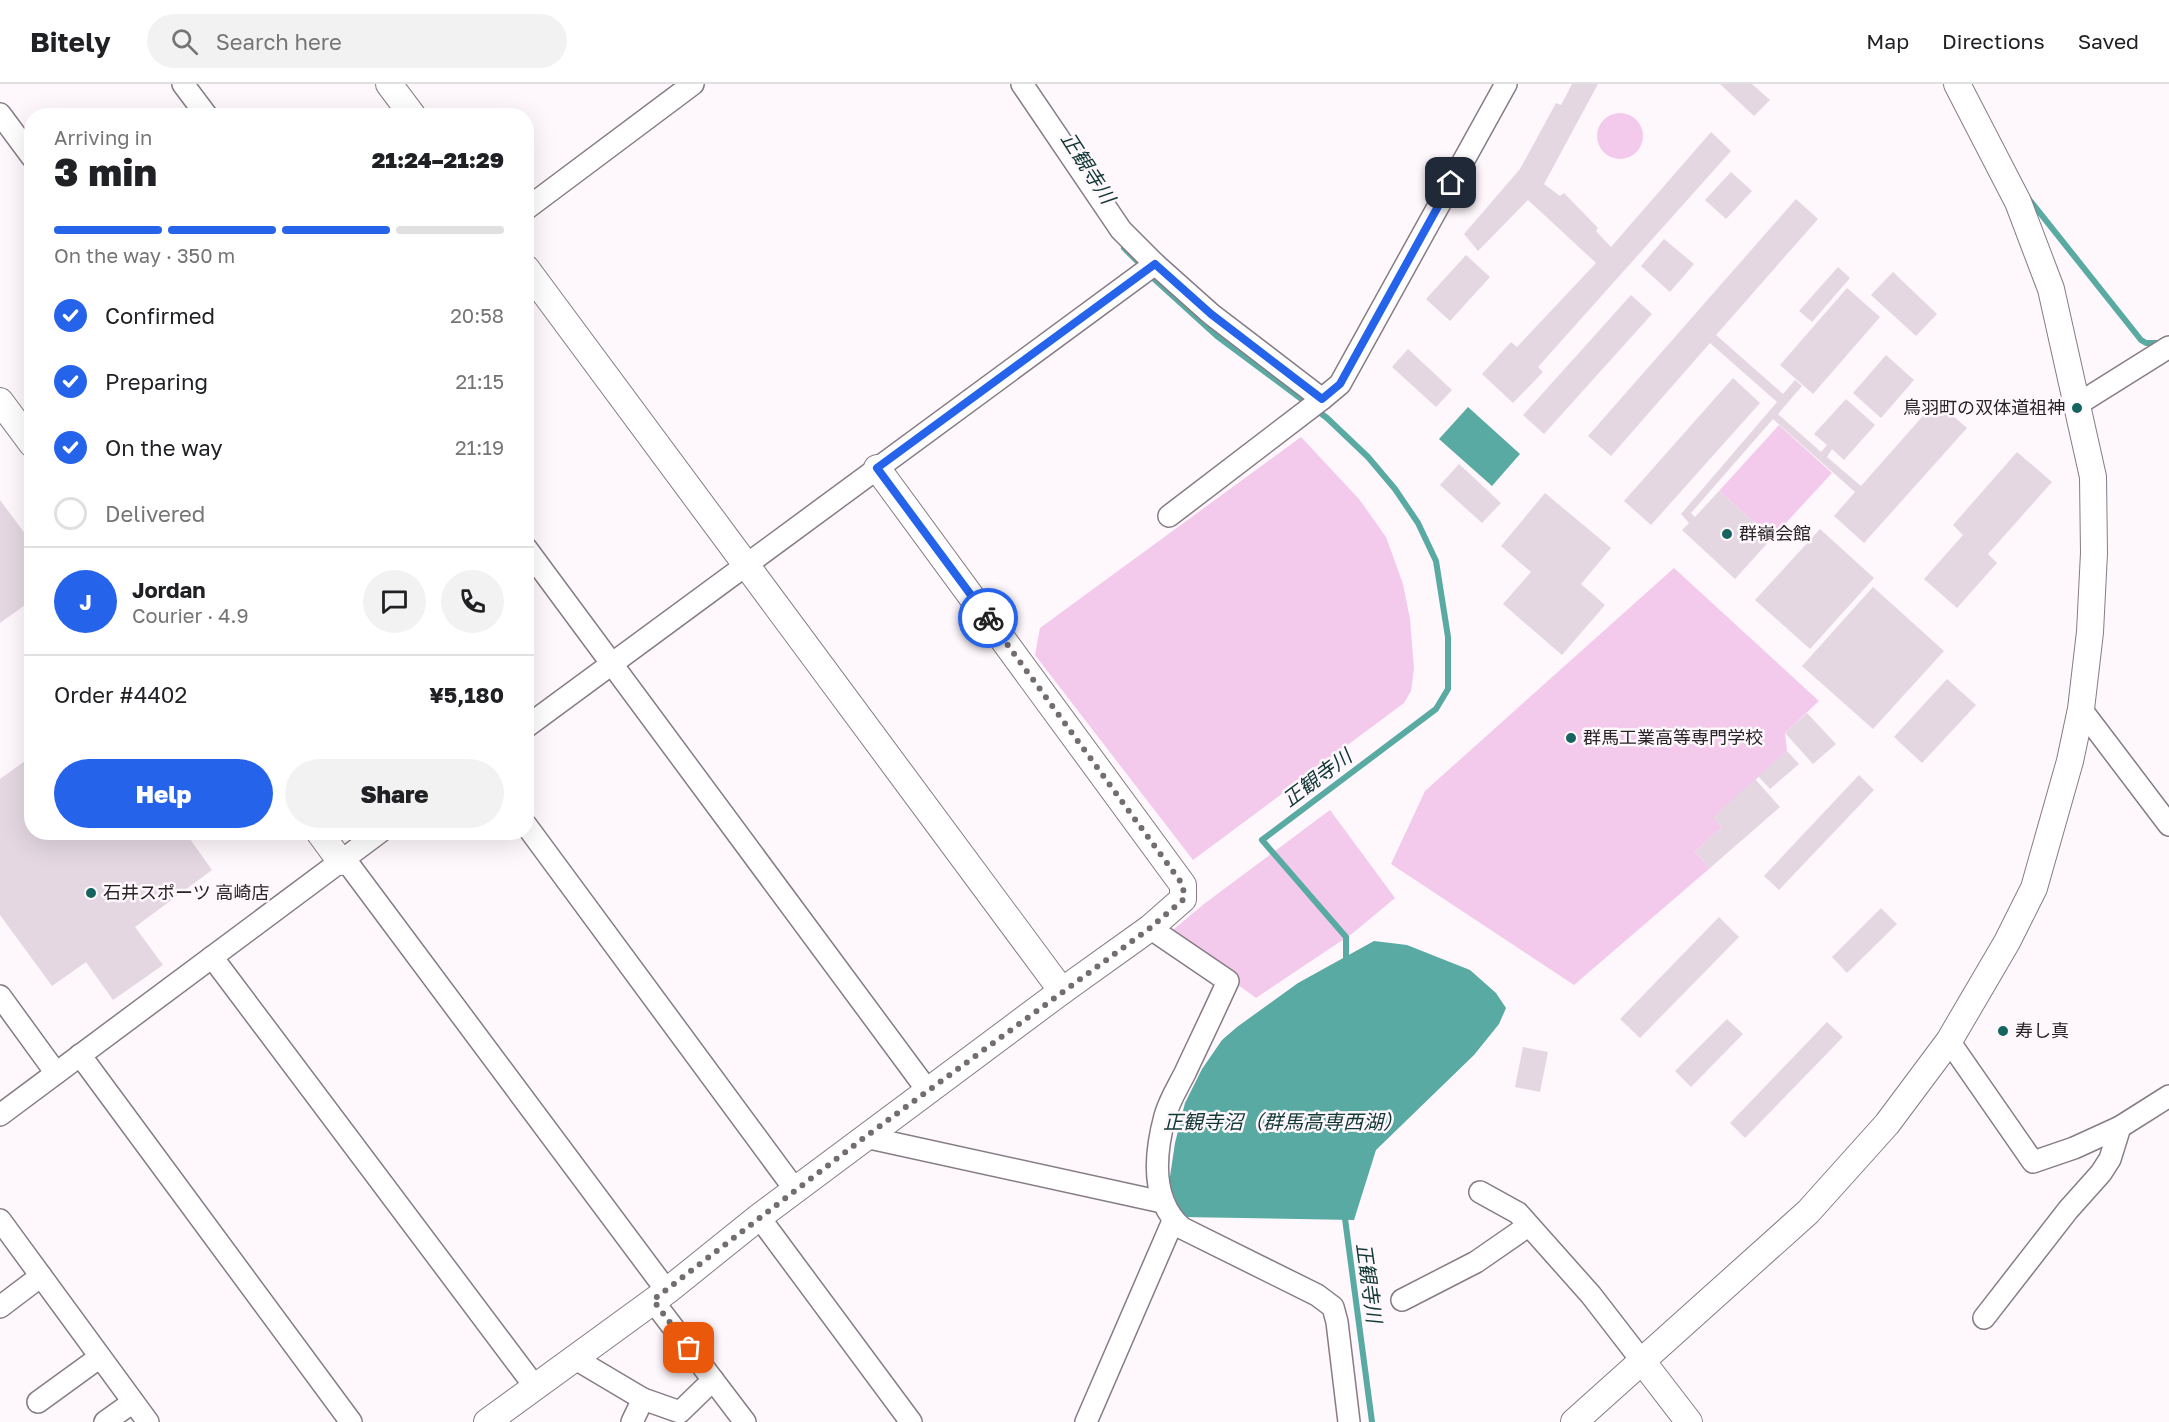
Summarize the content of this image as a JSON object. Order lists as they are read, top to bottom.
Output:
{
  "water": ["正観寺川", "正観寺沼（群馬高専西湖）"],
  "places": [
    "鳥羽町の双体道祖神",
    "群嶺会館",
    "群馬工業高等専門学校",
    "石井スポーツ 高崎店",
    "寿し真"
  ],
  "page": {
    "header": "Bitely",
    "search": "Search here",
    "nav": ["Map", "Directions", "Saved"],
    "heading": ["3 min", "Arriving in", "21:24–21:29"],
    "panel": [
      "Jordan",
      "Courier · 4.9",
      "Order #4402",
      "¥5,180"
    ],
    "bar": "On the way · 350 m",
    "list": [
      ["Confirmed", "20:58"],
      ["Preparing", "21:15"],
      ["On the way", "21:19"],
      "Delivered"
    ],
    "round": "J",
    "buttons": ["Help", "Share"]
  }
}
